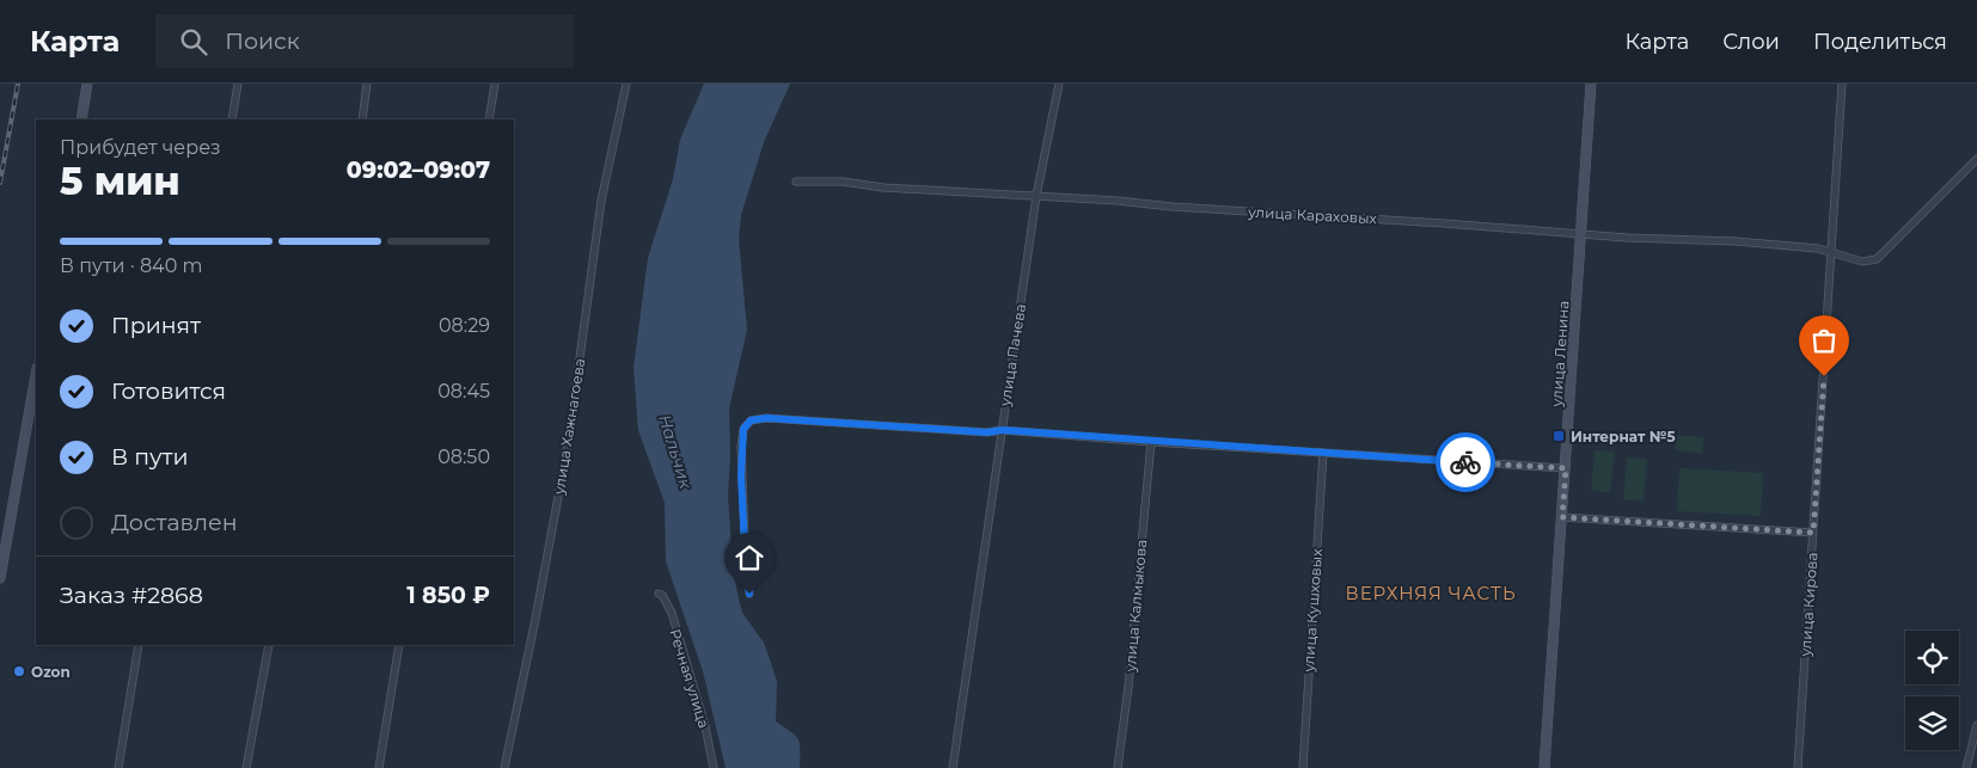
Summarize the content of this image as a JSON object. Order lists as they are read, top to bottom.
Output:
{
  "streets": {
    "street": [
      "улица Караховых",
      "улица Ленина",
      "улица Пачева",
      "улица Хажнагоева",
      "улица Кирова",
      "улица Калмыкова",
      "улица Кушховых",
      "Речная улица"
    ]
  },
  "crossings": [
    ["улица Караховых", "улица Ленина"],
    ["улица Караховых", "улица Пачева"],
    ["улица Караховых", "улица Кирова"]
  ],
  "districts": ["ВЕРХНЯЯ ЧАСТЬ"],
  "water": ["Нальчик"],
  "places": {
    "transit": ["Интернат №5"],
    "other": ["Ozon"]
  },
  "page": {
    "header": "Карта",
    "search": "Поиск",
    "nav": ["Карта", "Слои", "Поделиться"],
    "heading": ["5 мин", "Прибудет через", "09:02–09:07"],
    "panel": ["Заказ #2868", "1 850 ₽"],
    "bar": "В пути · 840 m",
    "list": [
      ["Принят", "08:29"],
      ["Готовится", "08:45"],
      ["В пути", "08:50"],
      "Доставлен"
    ]
  }
}
